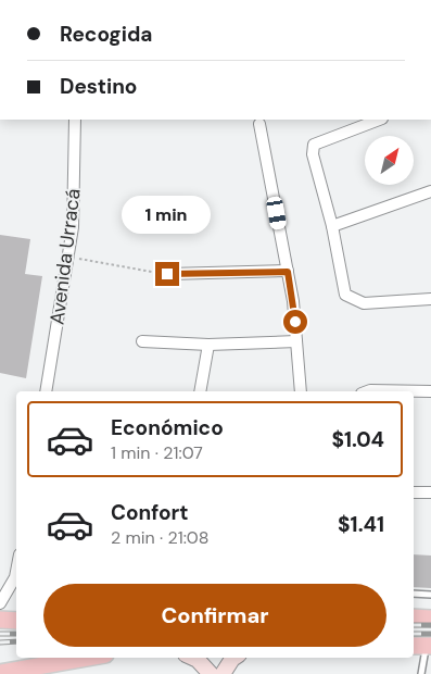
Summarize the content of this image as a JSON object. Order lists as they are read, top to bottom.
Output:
{
  "streets": {
    "street": ["Avenida Urracá"]
  },
  "north": "top right",
  "page": {
    "banner": ["Recogida", "Destino"],
    "bubble": "1 min",
    "list": [
      {
        "name": "Económico",
        "note": "1 min · 21:07",
        "value": "$1.04"
      },
      {
        "name": "Confort",
        "note": "2 min · 21:08",
        "value": "$1.41"
      }
    ],
    "buttons": "Confirmar"
  }
}
